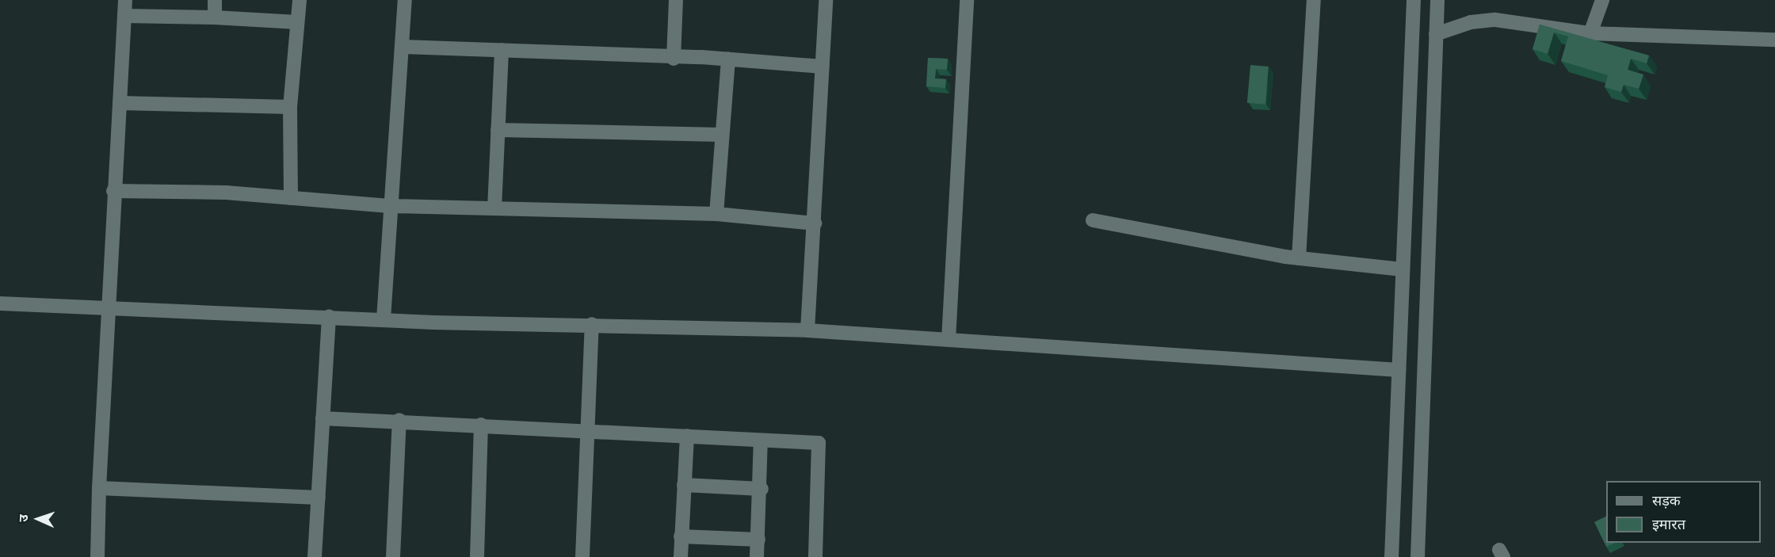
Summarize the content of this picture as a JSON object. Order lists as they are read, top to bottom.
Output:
{
  "legend": ["सड़क", "इमारत"],
  "north": "left"
}
